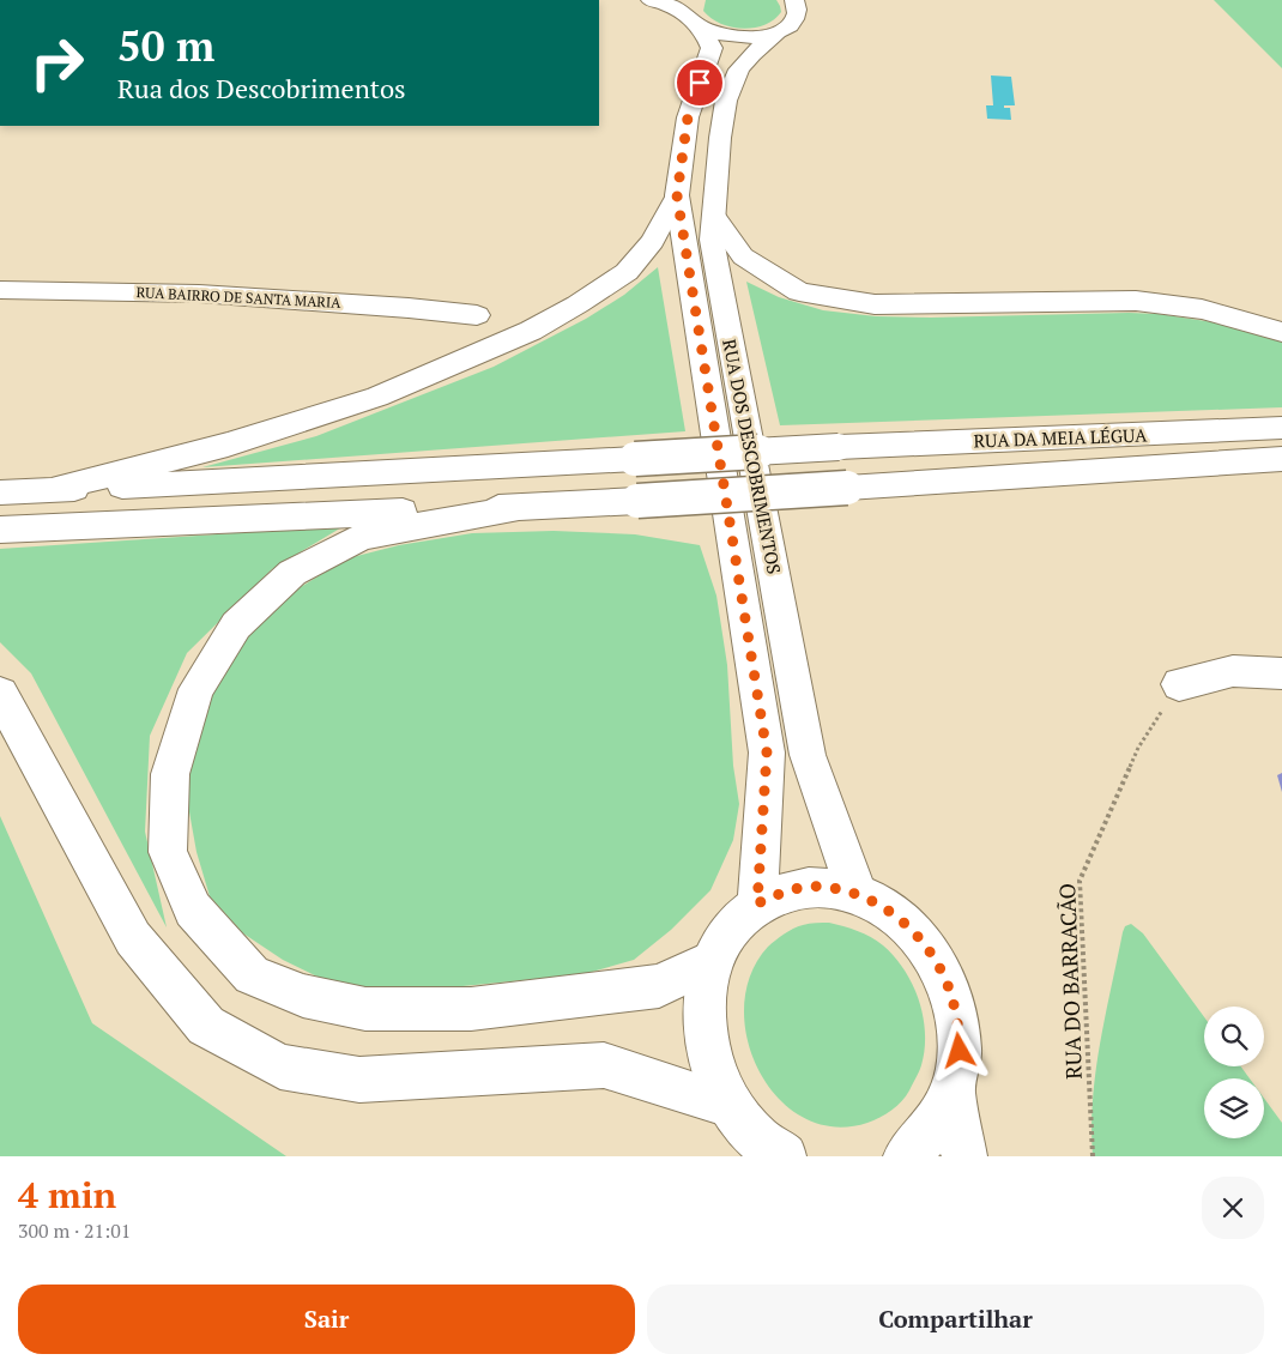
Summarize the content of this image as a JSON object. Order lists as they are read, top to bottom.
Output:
{
  "streets": {
    "main road": ["RUA BAIRRO DE SANTA MARIA", "RUA DA MEIA LÉGUA", "RUA DOS DESCOBRIMENTOS"],
    "path": ["RUA DO BARRACÃO"]
  },
  "page": {
    "turn": ["50 m", "Rua dos Descobrimentos"],
    "heading": ["4 min", "300 m · 21:01"],
    "buttons": ["Sair", "Compartilhar"]
  }
}
